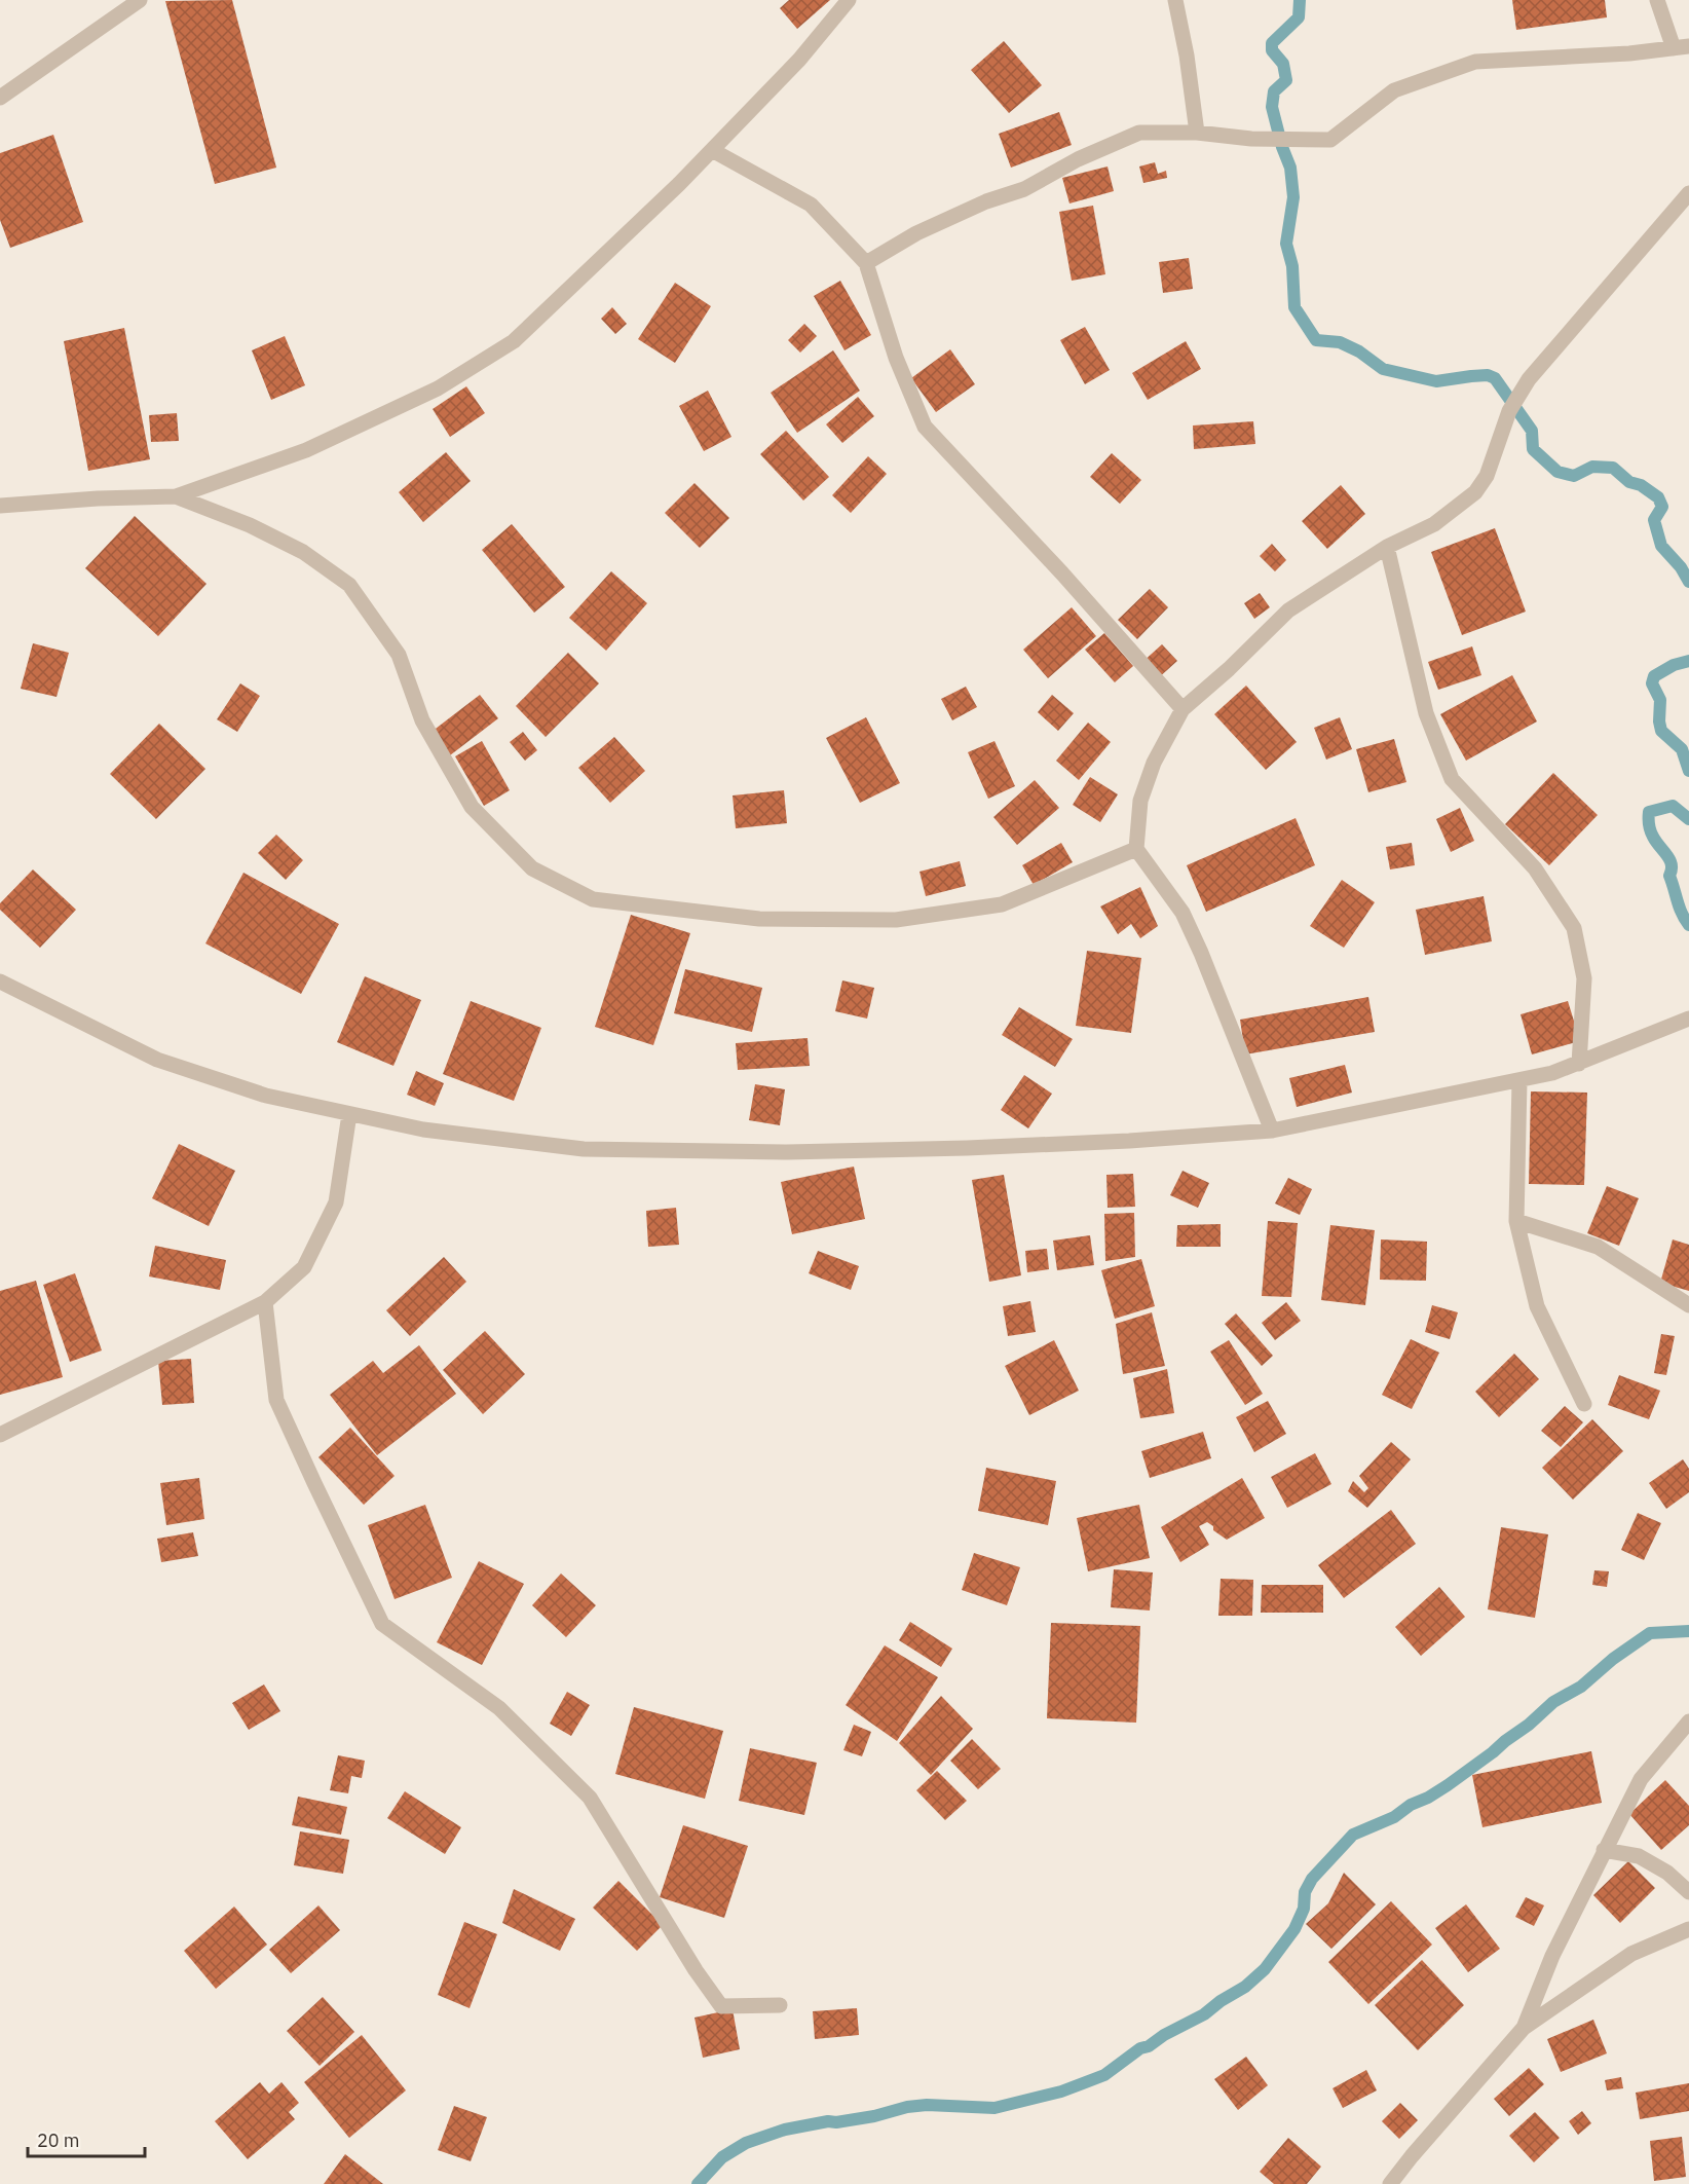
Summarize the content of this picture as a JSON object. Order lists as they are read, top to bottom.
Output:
{
  "scale_bar": "20 m"
}
